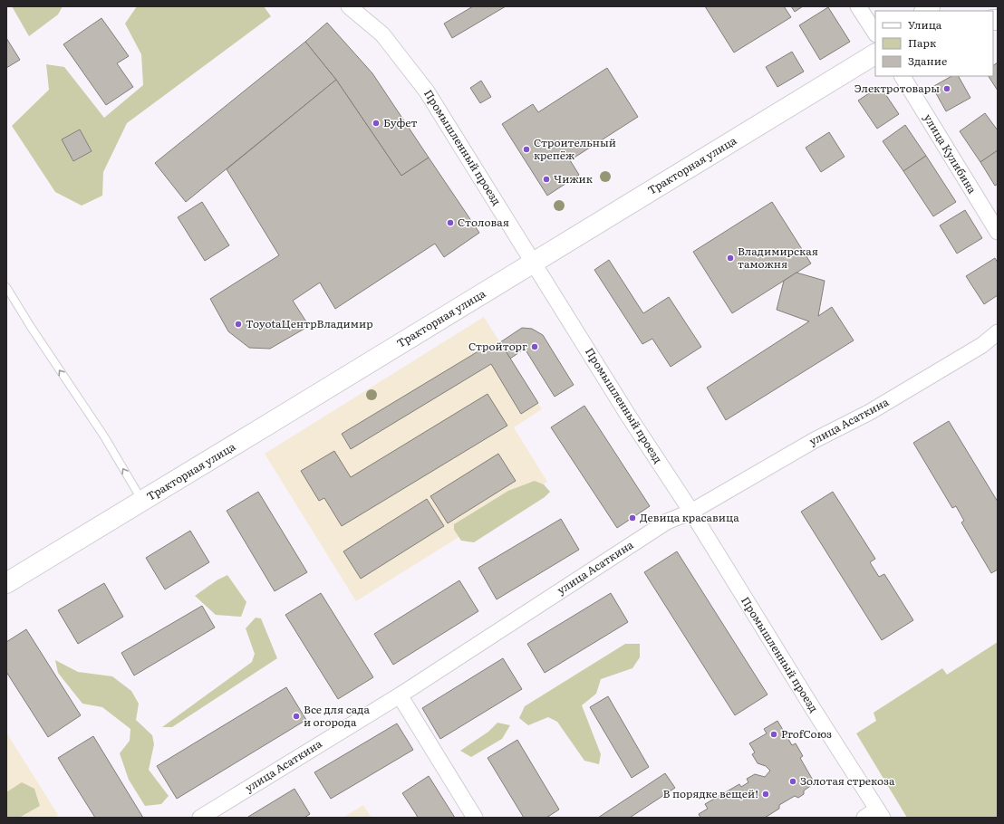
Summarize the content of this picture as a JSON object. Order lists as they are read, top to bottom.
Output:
{
  "streets": {
    "main road": ["Тракторная улица"],
    "street": ["Промышленный проезд", "улица Кулибина", "улица Асаткина"]
  },
  "crossings": [
    ["Промышленный проезд", "Тракторная улица"],
    ["Промышленный проезд", "улица Асаткина"]
  ],
  "places": [
    "Электротовары",
    "Буфет",
    "Строительный крепёж",
    "Чижик",
    "Столовая",
    "Владимирская таможня",
    "ToyotaЦентрВладимир",
    "Стройторг",
    "Девица красавица",
    "Все для сада и огорода",
    "ProfСоюз",
    "Золотая стрекоза",
    "В порядке вещей!"
  ],
  "legend": ["Улица", "Парк", "Здание"]
}
